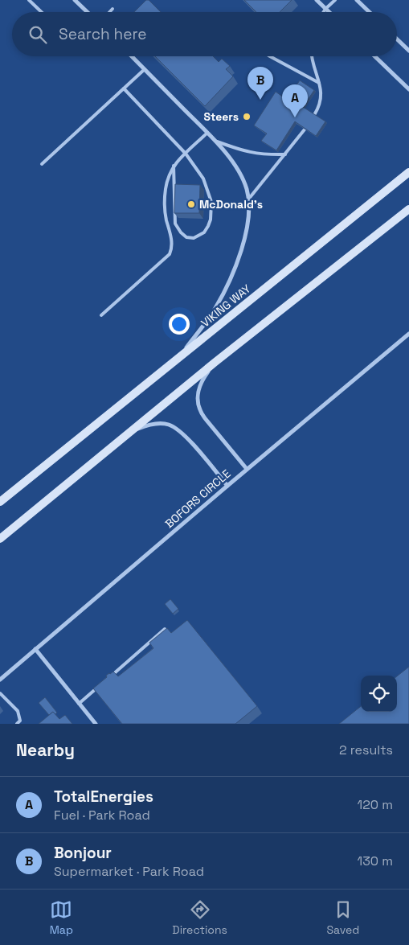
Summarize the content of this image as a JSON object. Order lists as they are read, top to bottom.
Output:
{
  "streets": {
    "main road": ["VIKING WAY"],
    "street": ["BOFORS CIRCLE"]
  },
  "places": ["Steers", "McDonald's"],
  "page": {
    "search": "Search here",
    "pins": ["B", "A"],
    "heading": ["Nearby", "2 results"],
    "list": [
      {
        "mark": "A",
        "name": "TotalEnergies",
        "note": "Fuel · Park Road",
        "value": "120 m"
      },
      {
        "mark": "B",
        "name": "Bonjour",
        "note": "Supermarket · Park Road",
        "value": "130 m"
      }
    ],
    "nav": ["Map", "Directions", "Saved"]
  }
}
